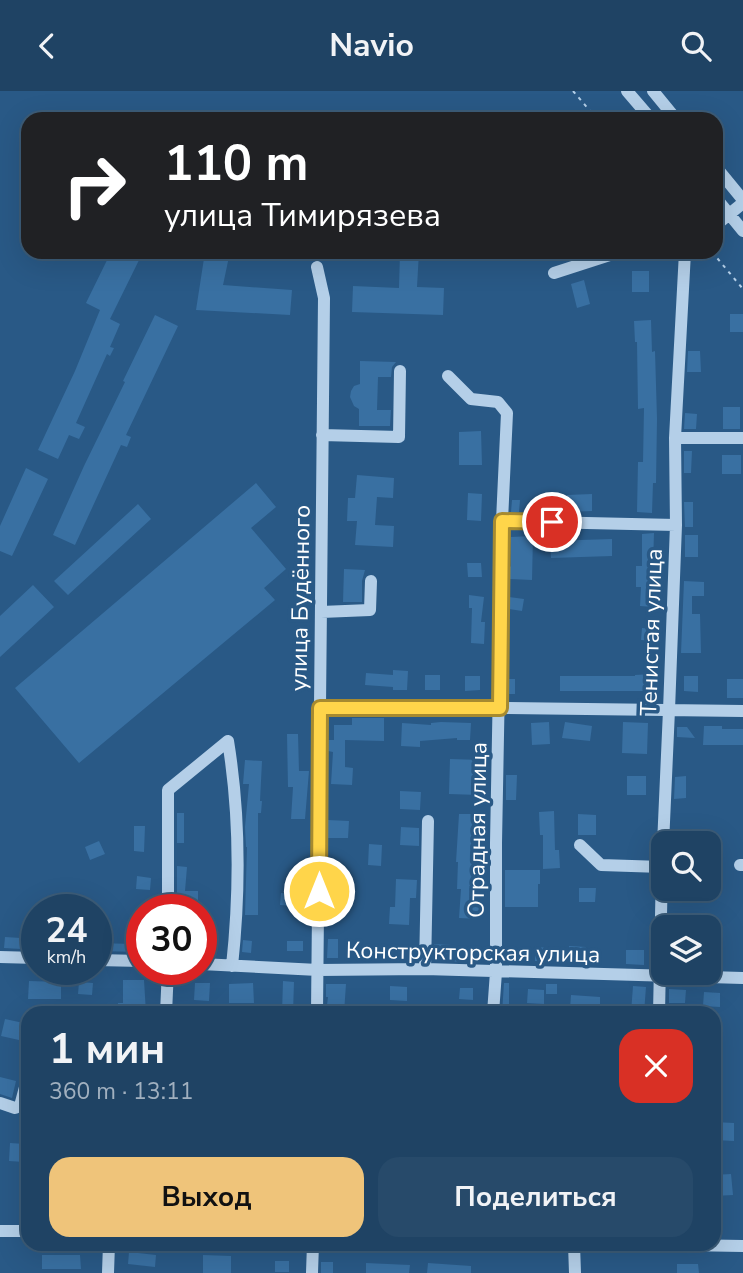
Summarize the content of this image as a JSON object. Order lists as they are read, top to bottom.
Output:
{
  "streets": {
    "street": [
      "улица Будённого",
      "Тенистая улица",
      "Отрадная улица",
      "Конструкторская улица"
    ]
  },
  "crossings": [
    ["улица Будённого", "Конструкторская улица"],
    ["Отрадная улица", "Конструкторская улица"]
  ],
  "page": {
    "header": "Navio",
    "turn": ["110 m", "улица Тимирязева"],
    "speed": "24 km/h",
    "limit": "30",
    "heading": ["1 мин", "360 m · 13:11"],
    "buttons": ["Выход", "Поделиться"]
  }
}
